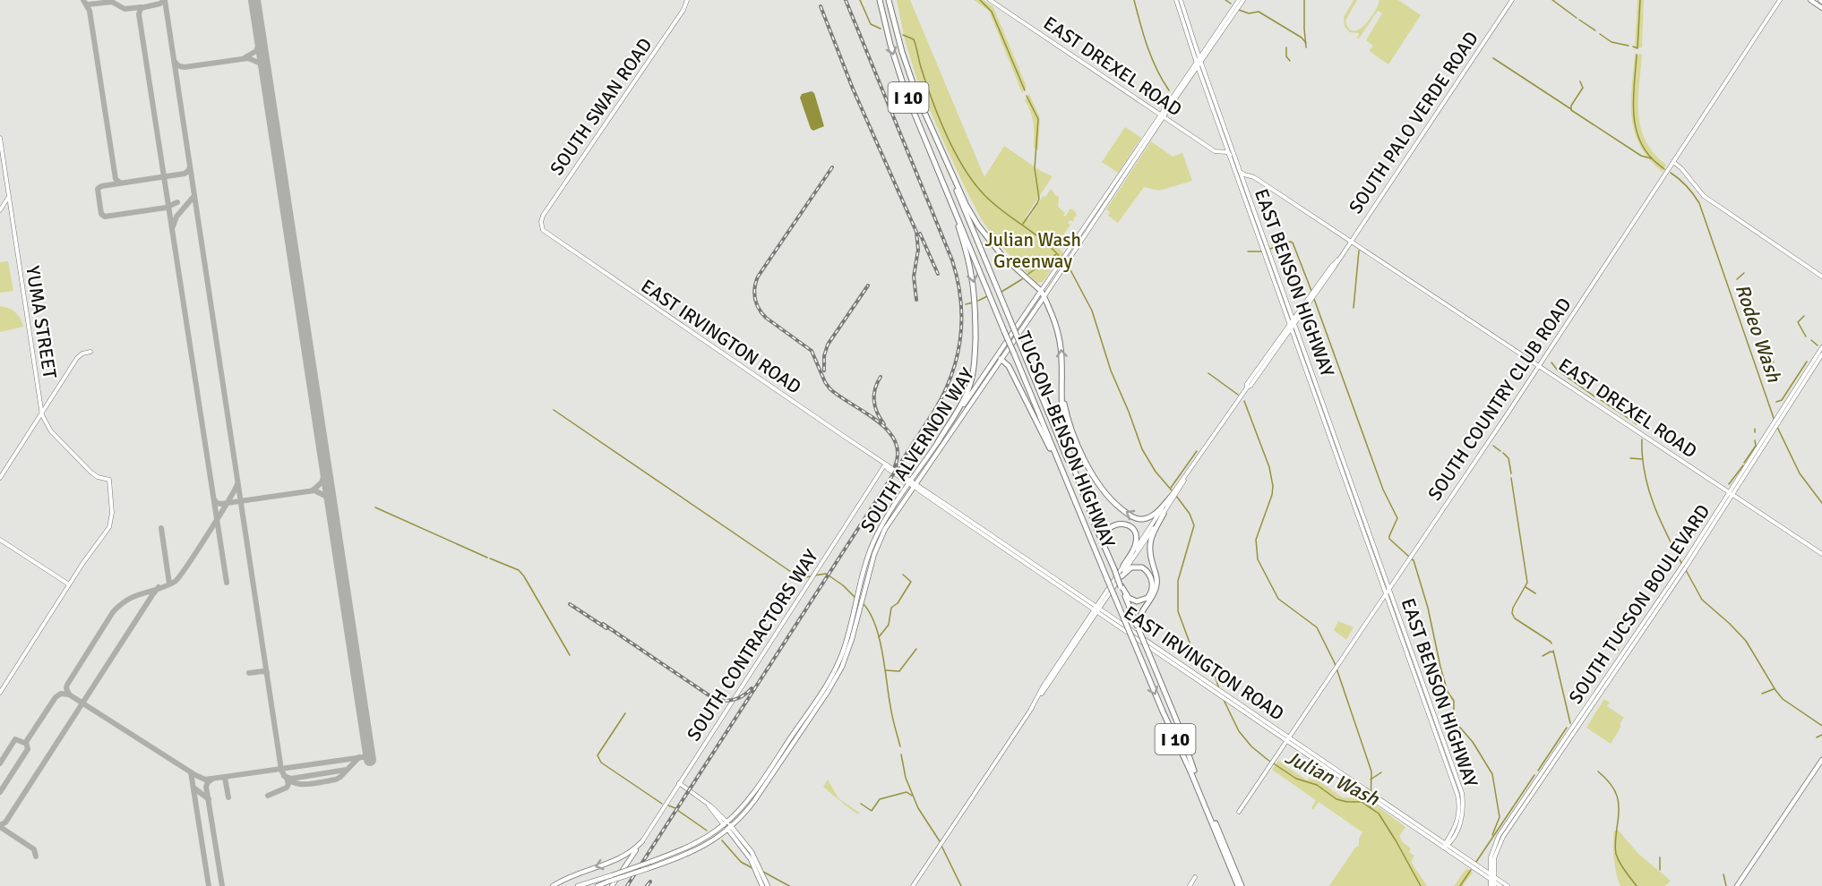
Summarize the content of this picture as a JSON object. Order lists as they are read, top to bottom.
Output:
{
  "streets": {
    "highway": ["I 10", "TUCSON–BENSON HIGHWAY"],
    "main road": [
      "EAST DREXEL ROAD",
      "SOUTH SWAN ROAD",
      "SOUTH PALO VERDE ROAD",
      "EAST BENSON HIGHWAY",
      "YUMA STREET",
      "EAST IRVINGTON ROAD",
      "SOUTH COUNTRY CLUB ROAD",
      "SOUTH ALVERNON WAY",
      "SOUTH TUCSON BOULEVARD",
      "SOUTH CONTRACTORS WAY"
    ]
  },
  "crossings": [
    ["EAST DREXEL ROAD", "SOUTH PALO VERDE ROAD"],
    ["EAST DREXEL ROAD", "EAST BENSON HIGHWAY"],
    ["EAST DREXEL ROAD", "SOUTH COUNTRY CLUB ROAD"],
    ["EAST DREXEL ROAD", "SOUTH ALVERNON WAY"],
    ["EAST DREXEL ROAD", "SOUTH TUCSON BOULEVARD"],
    ["SOUTH SWAN ROAD", "EAST IRVINGTON ROAD"],
    ["SOUTH PALO VERDE ROAD", "EAST BENSON HIGHWAY"],
    ["SOUTH PALO VERDE ROAD", "EAST IRVINGTON ROAD"],
    ["SOUTH PALO VERDE ROAD", "TUCSON–BENSON HIGHWAY"],
    ["EAST BENSON HIGHWAY", "EAST IRVINGTON ROAD"],
    ["EAST BENSON HIGHWAY", "SOUTH COUNTRY CLUB ROAD"],
    ["EAST BENSON HIGHWAY", "SOUTH ALVERNON WAY"],
    ["EAST IRVINGTON ROAD", "SOUTH COUNTRY CLUB ROAD"],
    ["EAST IRVINGTON ROAD", "SOUTH ALVERNON WAY"],
    ["EAST IRVINGTON ROAD", "SOUTH TUCSON BOULEVARD"],
    ["EAST IRVINGTON ROAD", "SOUTH CONTRACTORS WAY"]
  ],
  "water": ["Rodeo Wash", "Julian Wash"],
  "parks": ["Julian Wash Greenway"]
}
